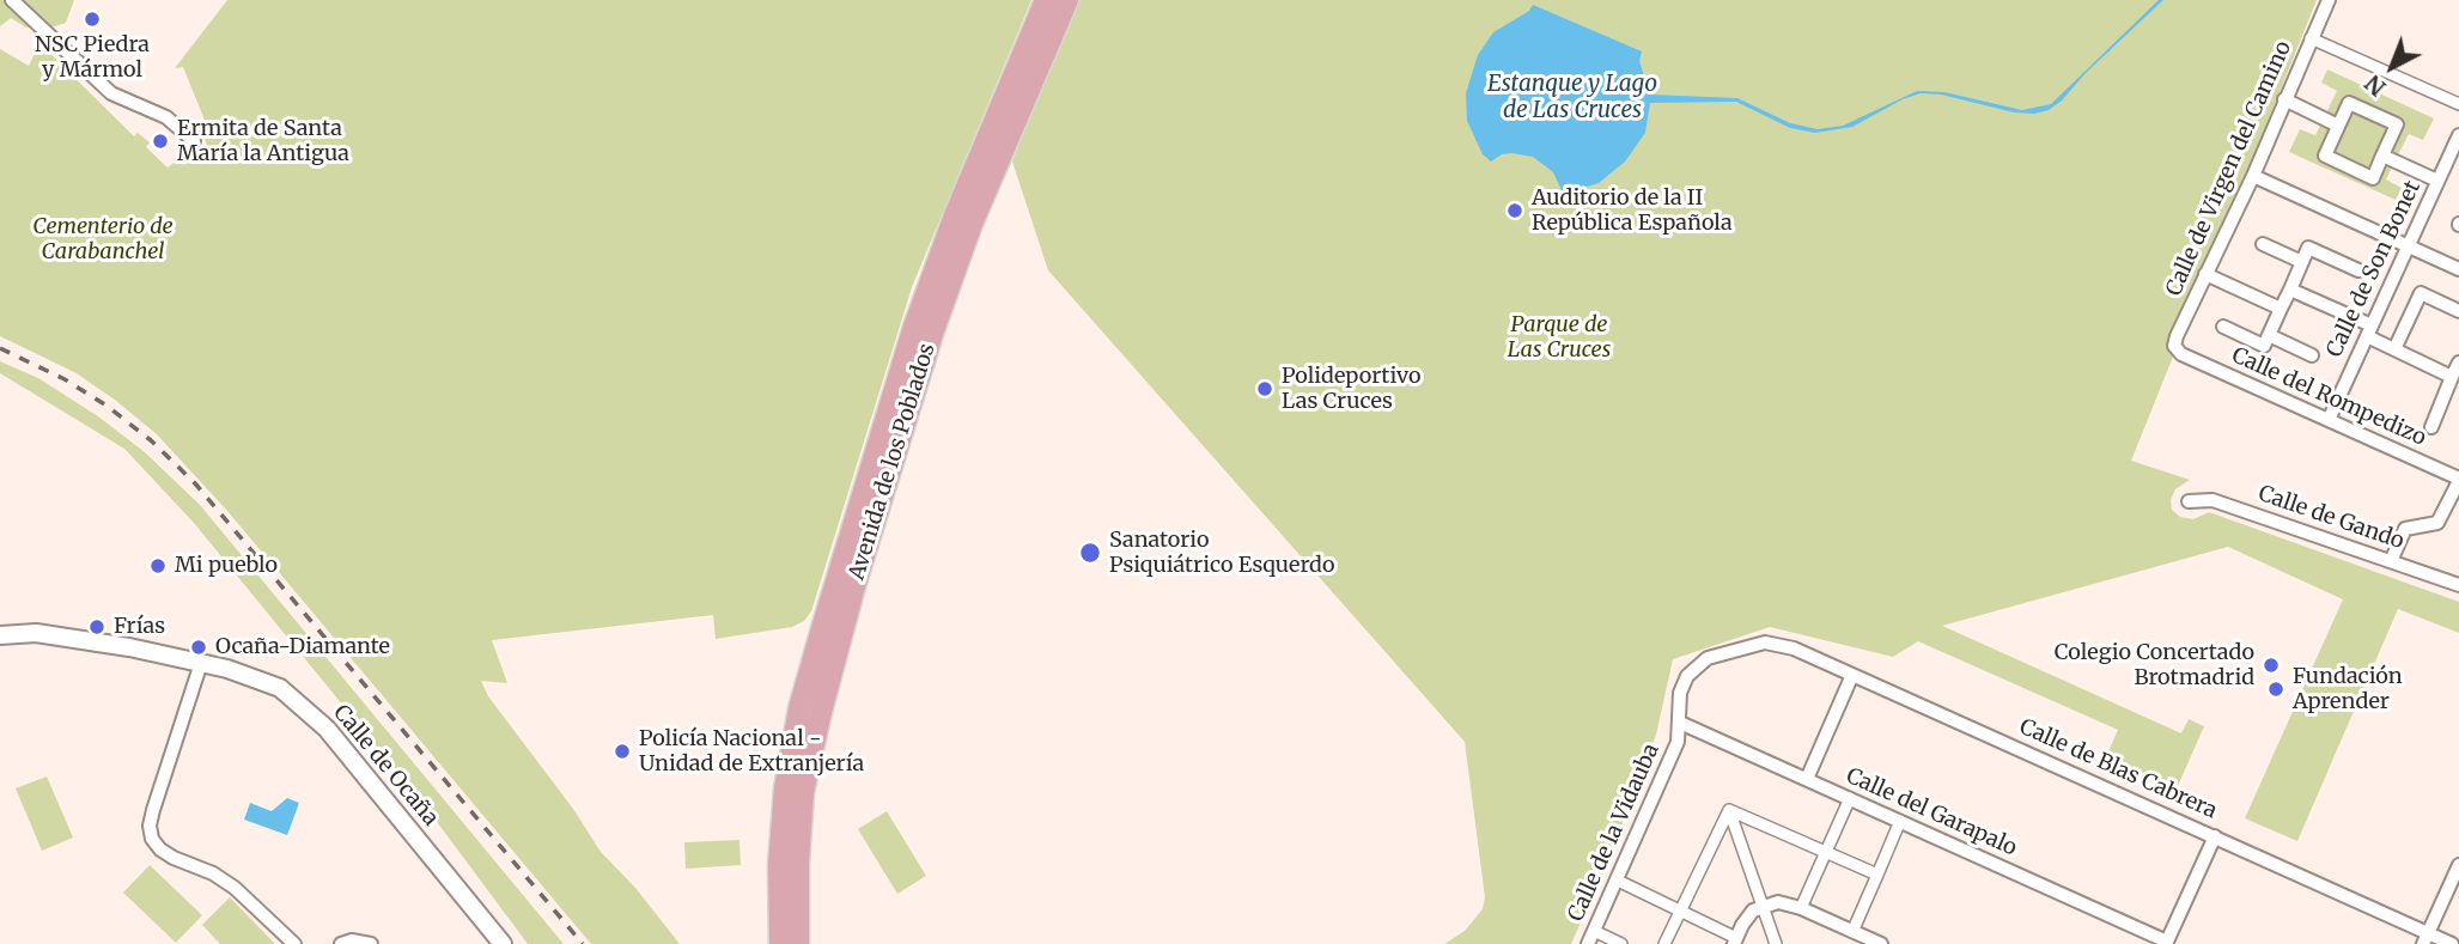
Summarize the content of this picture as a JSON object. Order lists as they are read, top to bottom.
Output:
{
  "streets": {
    "main road": ["Avenida de los Poblados"],
    "street": [
      "Calle de Virgen del Camino",
      "Calle de Son Bonet",
      "Calle del Rompedizo",
      "Calle de Gando",
      "Calle de Ocaña",
      "Calle de Blas Cabrera",
      "Calle del Garapalo",
      "Calle de la Vidauba"
    ]
  },
  "crossings": [
    ["Calle de Virgen del Camino", "Calle del Rompedizo"],
    ["Calle de Son Bonet", "Calle del Rompedizo"],
    ["Calle de Blas Cabrera", "Calle de la Vidauba"],
    ["Calle del Garapalo", "Calle de la Vidauba"]
  ],
  "water": ["Estanque y Lago de Las Cruces"],
  "parks": ["Cementerio de Carabanchel", "Parque de Las Cruces"],
  "places": [
    "NSC Piedra y Mármol",
    "Ermita de Santa María la Antigua",
    "Auditorio de la II República Española",
    "Polideportivo Las Cruces",
    "Sanatorio Psiquiátrico Esquerdo",
    "Mi pueblo",
    "Frías",
    "Ocaña-Diamante",
    "Colegio Concertado Brotmadrid",
    "Fundación Aprender",
    "Policía Nacional - Unidad de Extranjería"
  ],
  "north": "bottom left"
}
